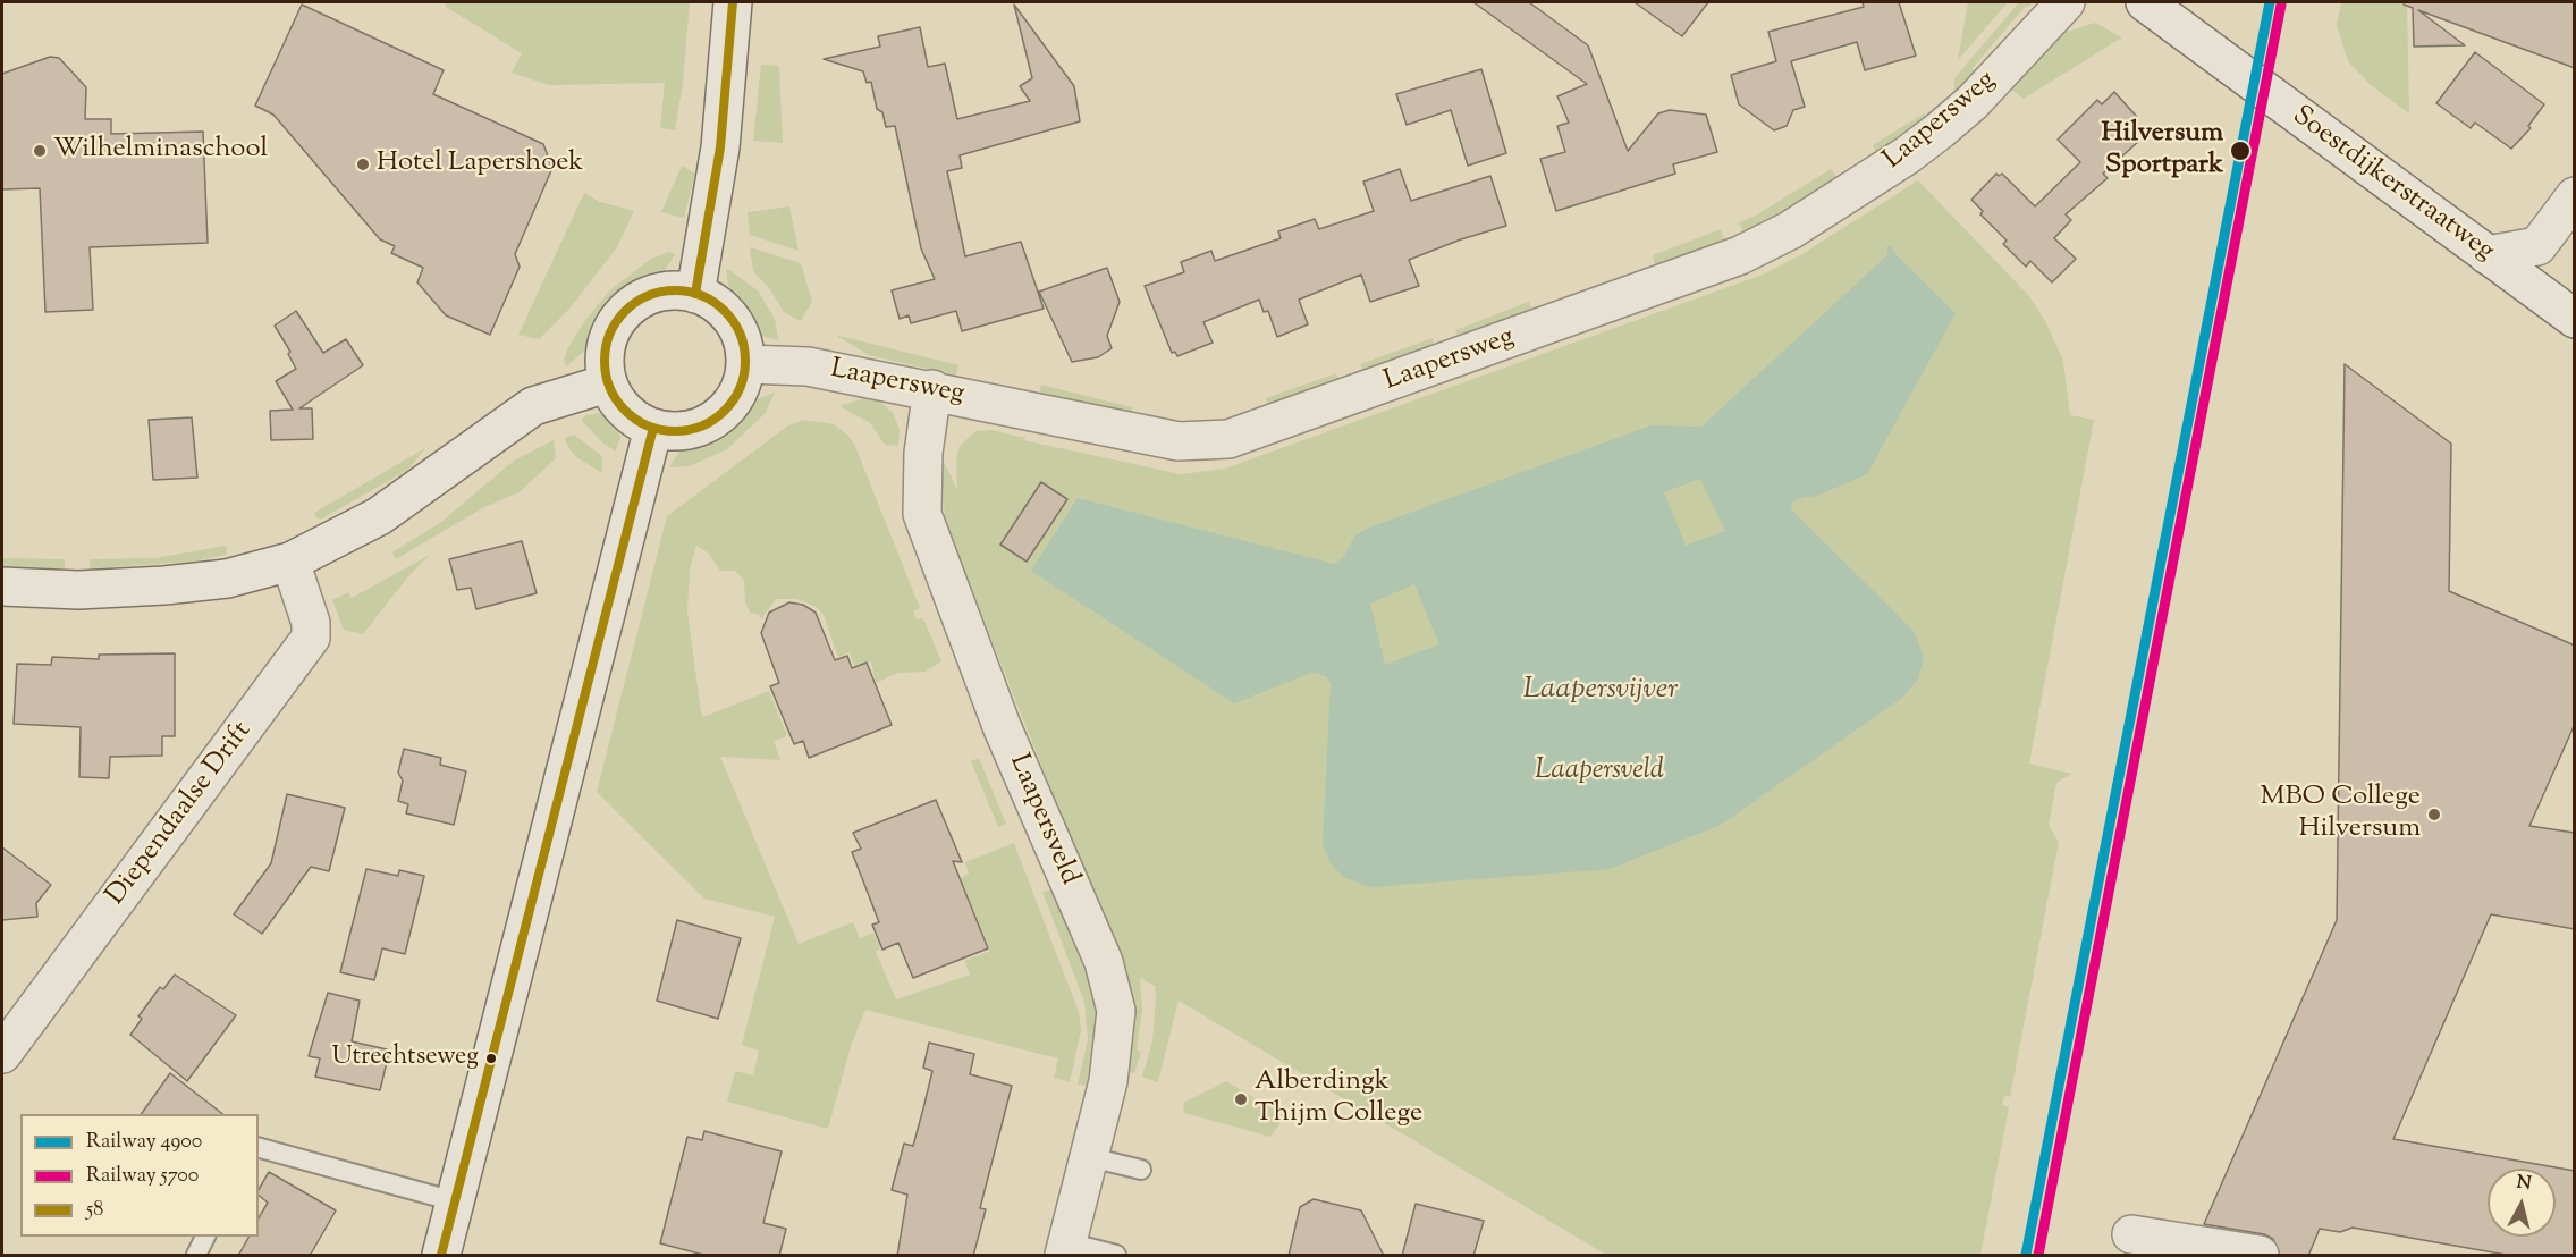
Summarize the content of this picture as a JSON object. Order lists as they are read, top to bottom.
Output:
{
  "streets": {
    "street": [
      "Laapersweg",
      "Soestdijkerstraatweg",
      "Diependaalse Drift",
      "Laapersveld"
    ]
  },
  "crossings": [
    ["Laapersweg", "Laapersveld"]
  ],
  "water": ["Laapersvijver"],
  "parks": ["Laapersveld"],
  "places": [
    "Wilhelminaschool",
    "Hilversum Sportpark",
    "Hotel Lapershoek",
    "MBO College Hilversum",
    "Utrechtseweg",
    "Alberdingk Thijm College"
  ],
  "lines": ["rail line 4900", "transit line 58", "rail line 5700"],
  "legend": ["Railway 4900", "Railway 5700", "58"],
  "north": "top"
}
